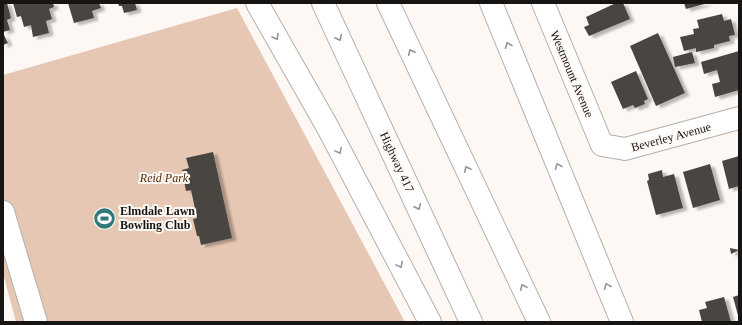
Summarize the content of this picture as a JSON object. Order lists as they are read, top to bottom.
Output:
{
  "streets": {
    "main road": ["Westmount Avenue", "Beverley Avenue", "Highway 417"]
  },
  "crossings": [
    ["Westmount Avenue", "Beverley Avenue"]
  ],
  "parks": ["Reid Park"],
  "places": {
    "sports": ["Elmdale Lawn Bowling Club"]
  }
}
